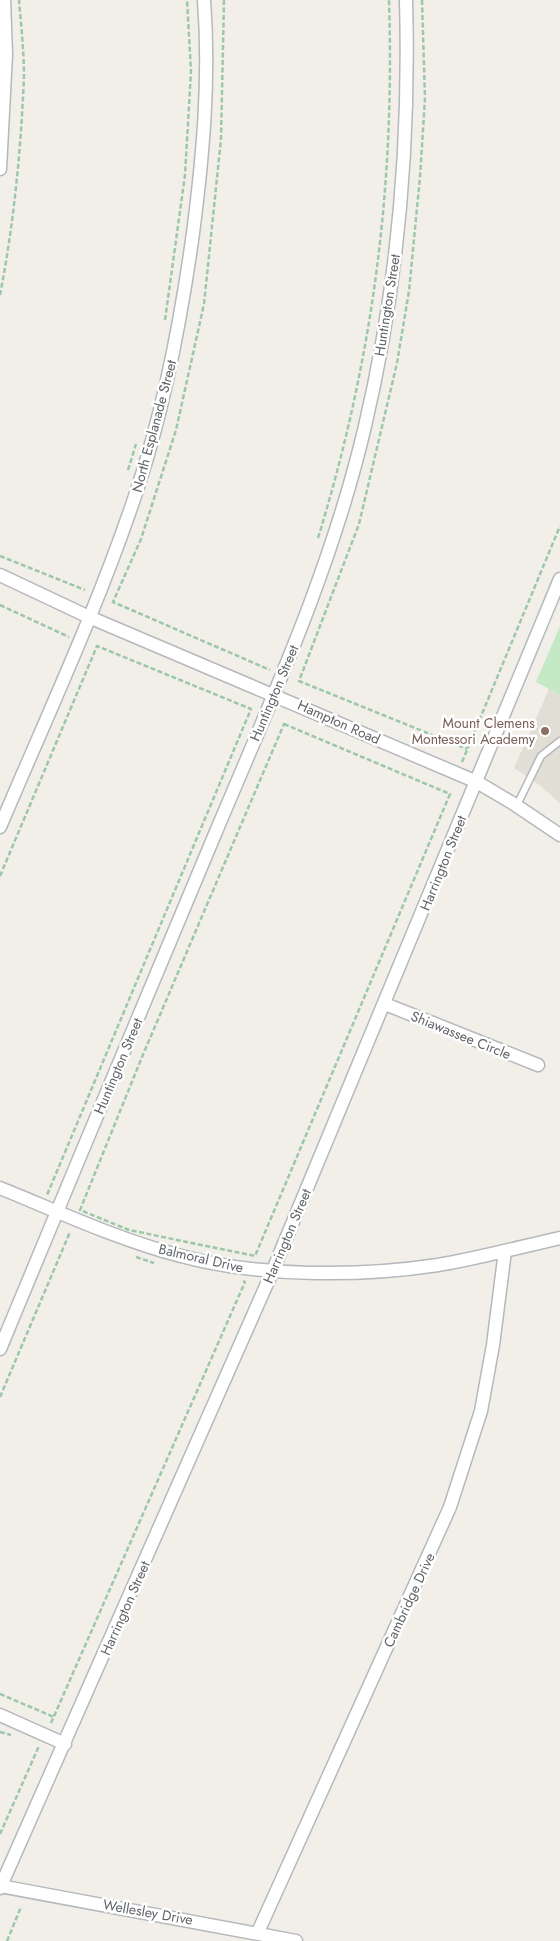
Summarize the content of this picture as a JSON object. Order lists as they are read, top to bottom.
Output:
{
  "streets": {
    "street": [
      "Huntington Street",
      "North Esplanade Street",
      "Hampton Road",
      "Harrington Street",
      "Shiawassee Circle",
      "Balmoral Drive",
      "Cambridge Drive",
      "Wellesley Drive"
    ]
  },
  "crossings": [
    ["Huntington Street", "Hampton Road"],
    ["Huntington Street", "Balmoral Drive"],
    ["North Esplanade Street", "Hampton Road"],
    ["Hampton Road", "Harrington Street"],
    ["Harrington Street", "Shiawassee Circle"],
    ["Harrington Street", "Balmoral Drive"],
    ["Harrington Street", "Wellesley Drive"],
    ["Balmoral Drive", "Cambridge Drive"],
    ["Cambridge Drive", "Wellesley Drive"]
  ],
  "places": ["Mount Clemens Montessori Academy"]
}
